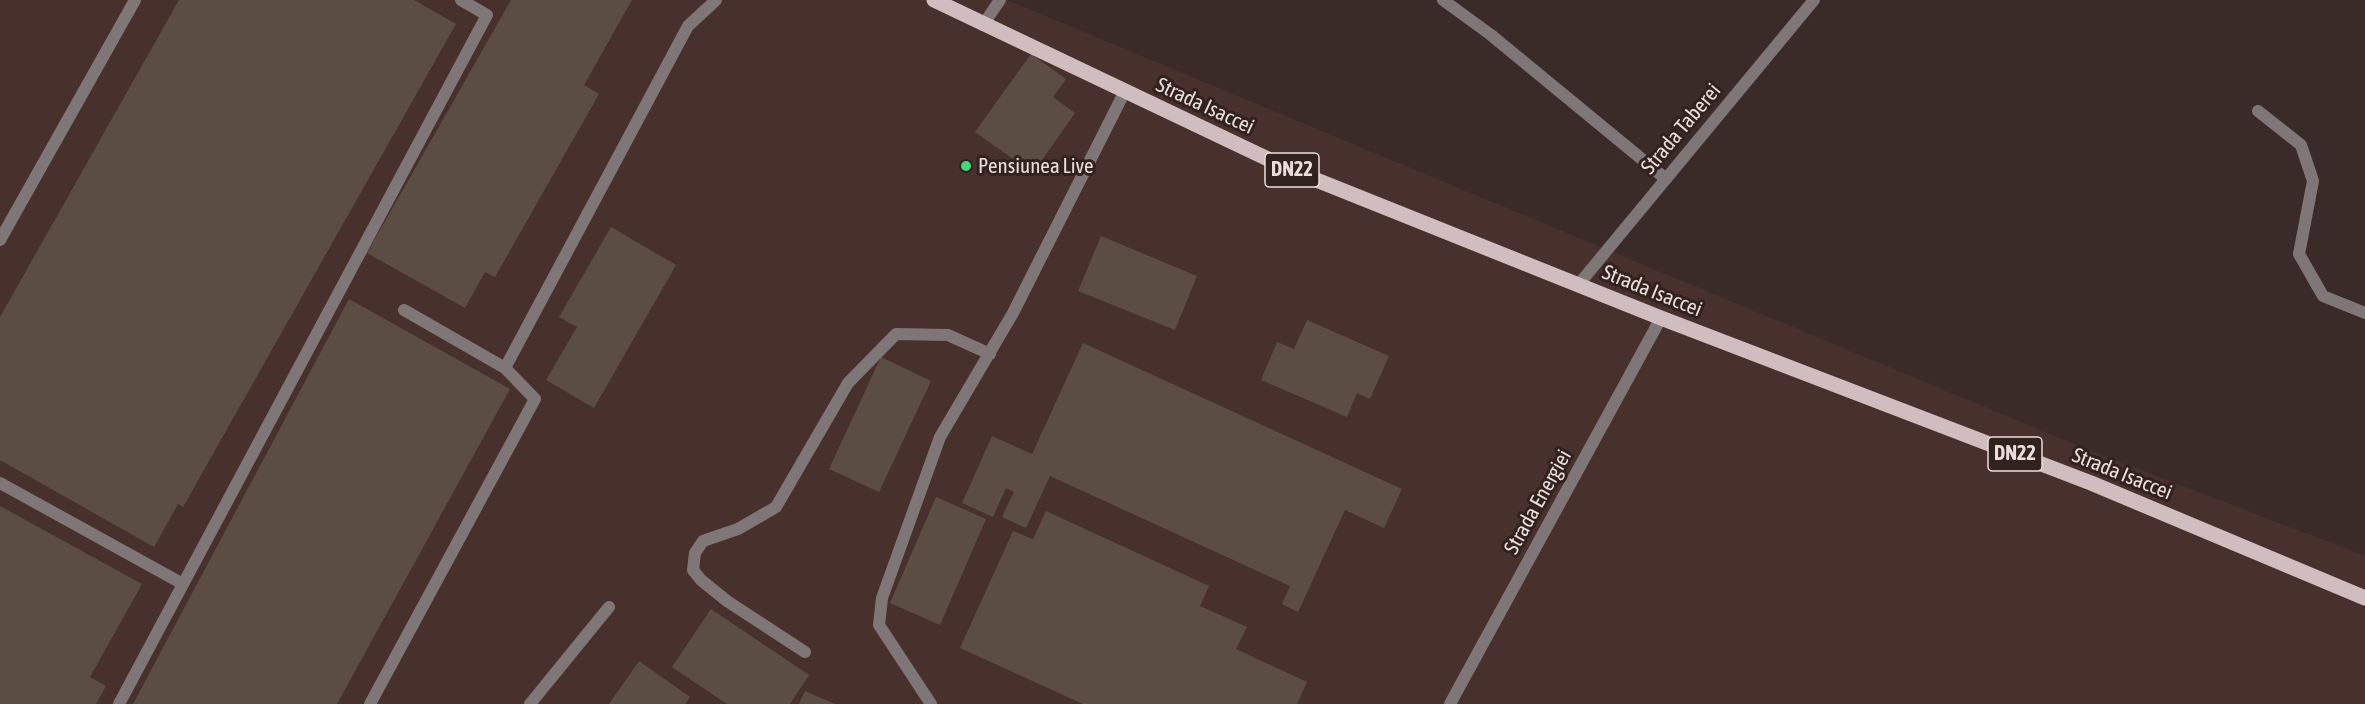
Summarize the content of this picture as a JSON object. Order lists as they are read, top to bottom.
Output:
{
  "streets": {
    "main road": ["Strada Isaccei", "DN22"],
    "street": ["Strada Taberei", "Strada Energiei"]
  },
  "crossings": [
    ["Strada Isaccei", "Strada Taberei"],
    ["Strada Isaccei", "Strada Energiei"]
  ],
  "places": ["Pensiunea Live"]
}
